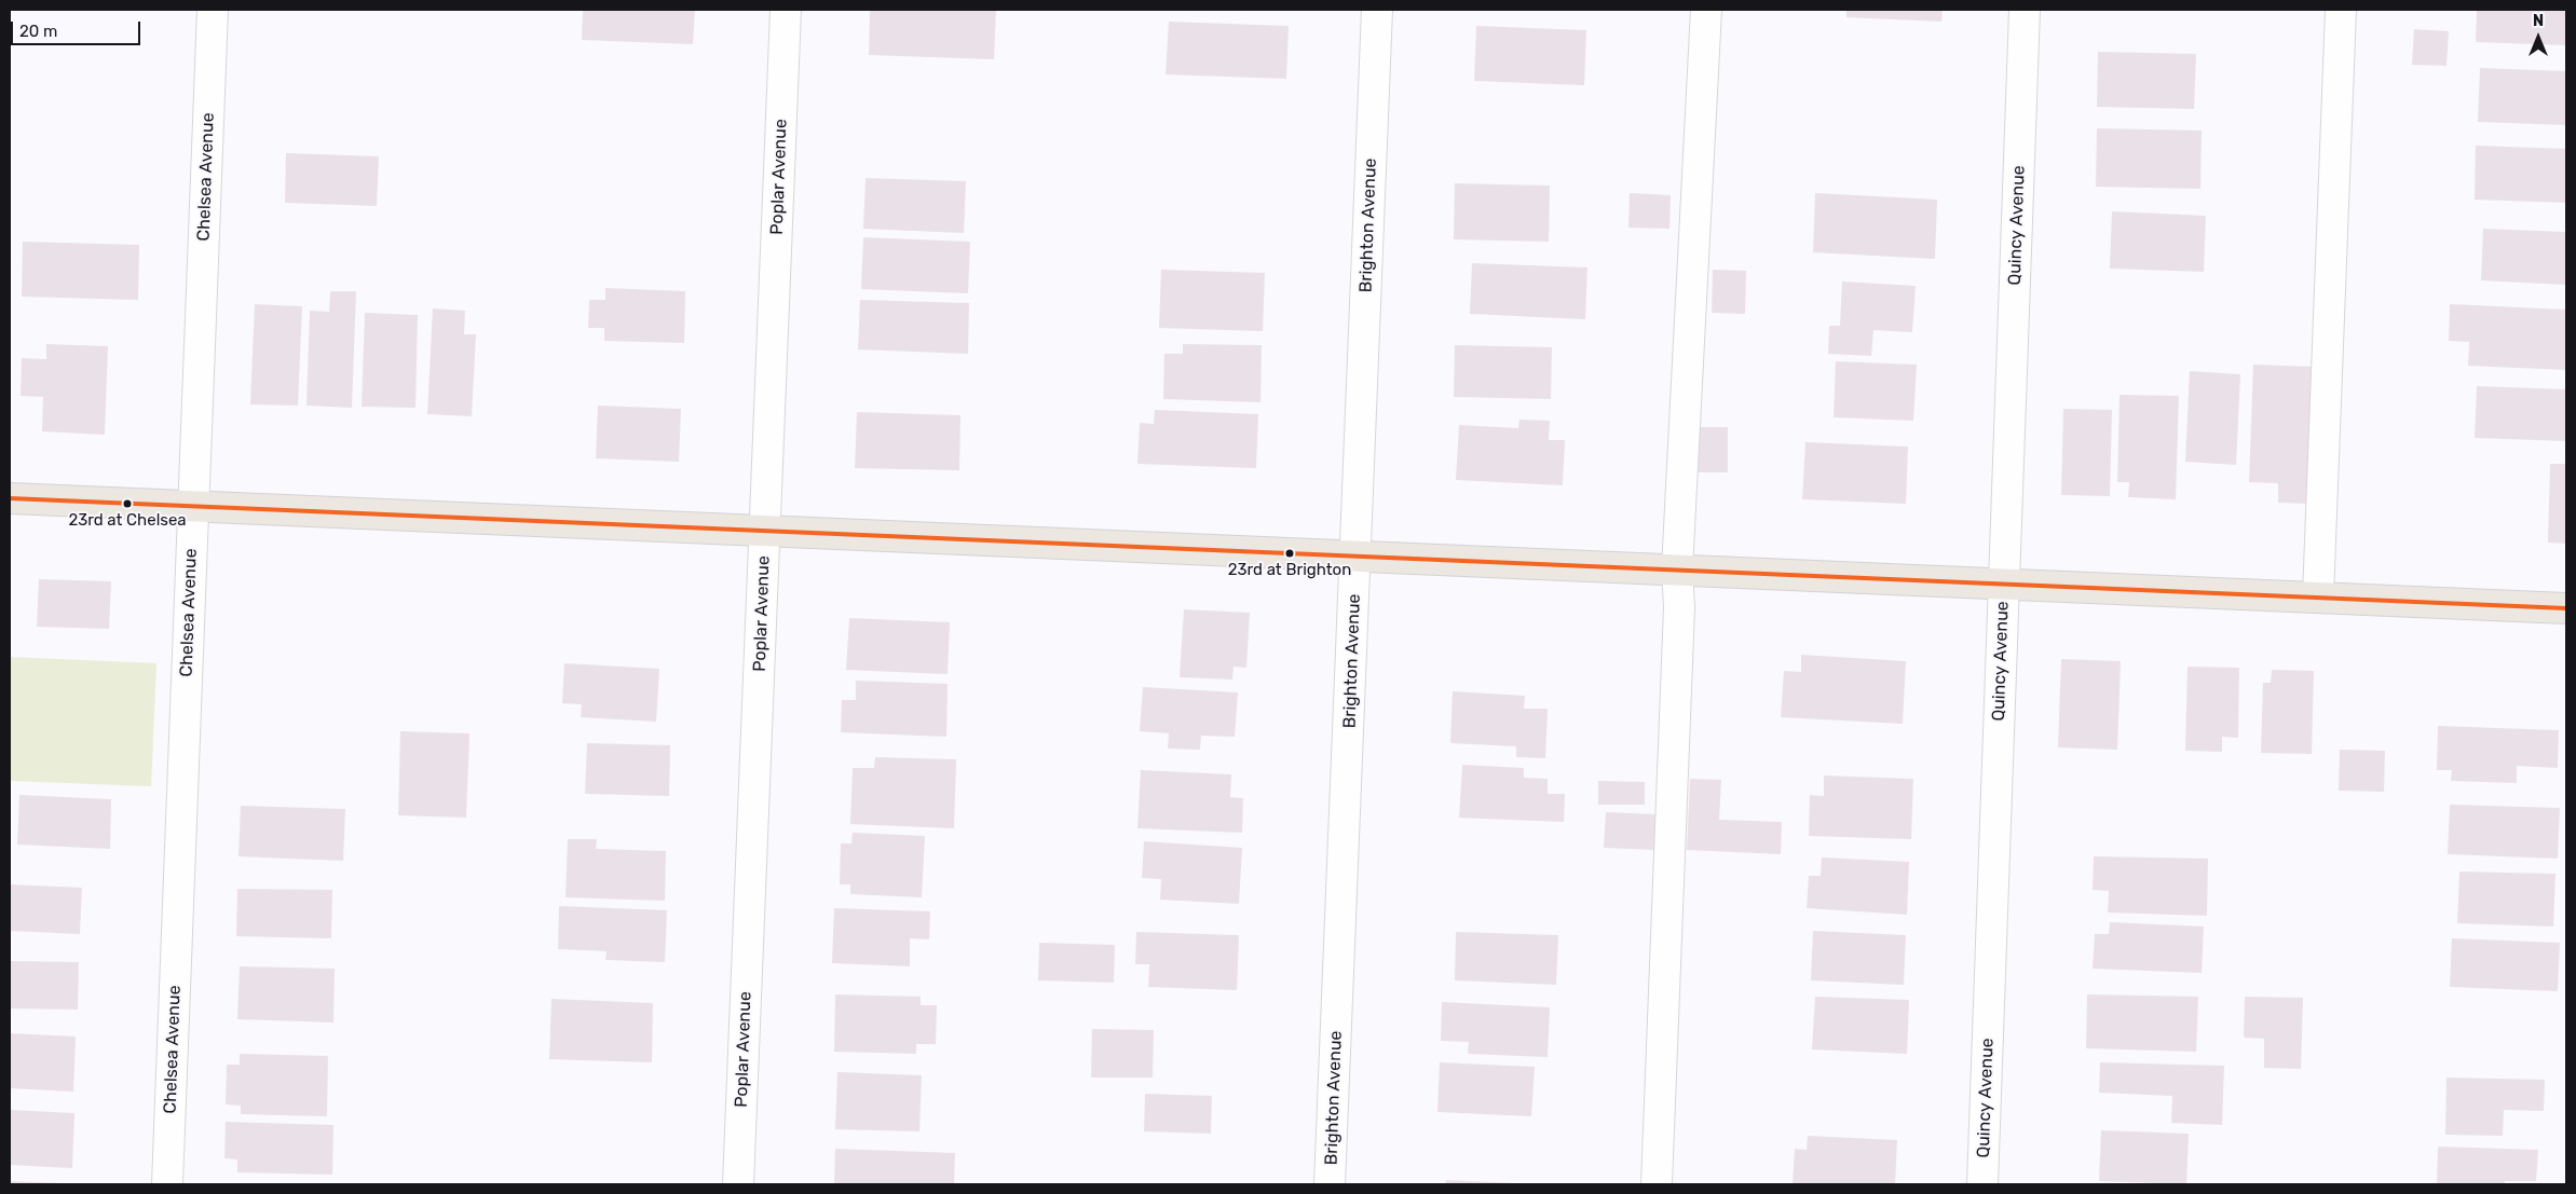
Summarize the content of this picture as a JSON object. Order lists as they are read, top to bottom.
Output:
{
  "streets": {
    "street": [
      "Chelsea Avenue",
      "Poplar Avenue",
      "Brighton Avenue",
      "Quincy Avenue"
    ]
  },
  "places": ["23rd at Chelsea", "23rd at Brighton"],
  "scale_bar": "20 m",
  "north": "top"
}
